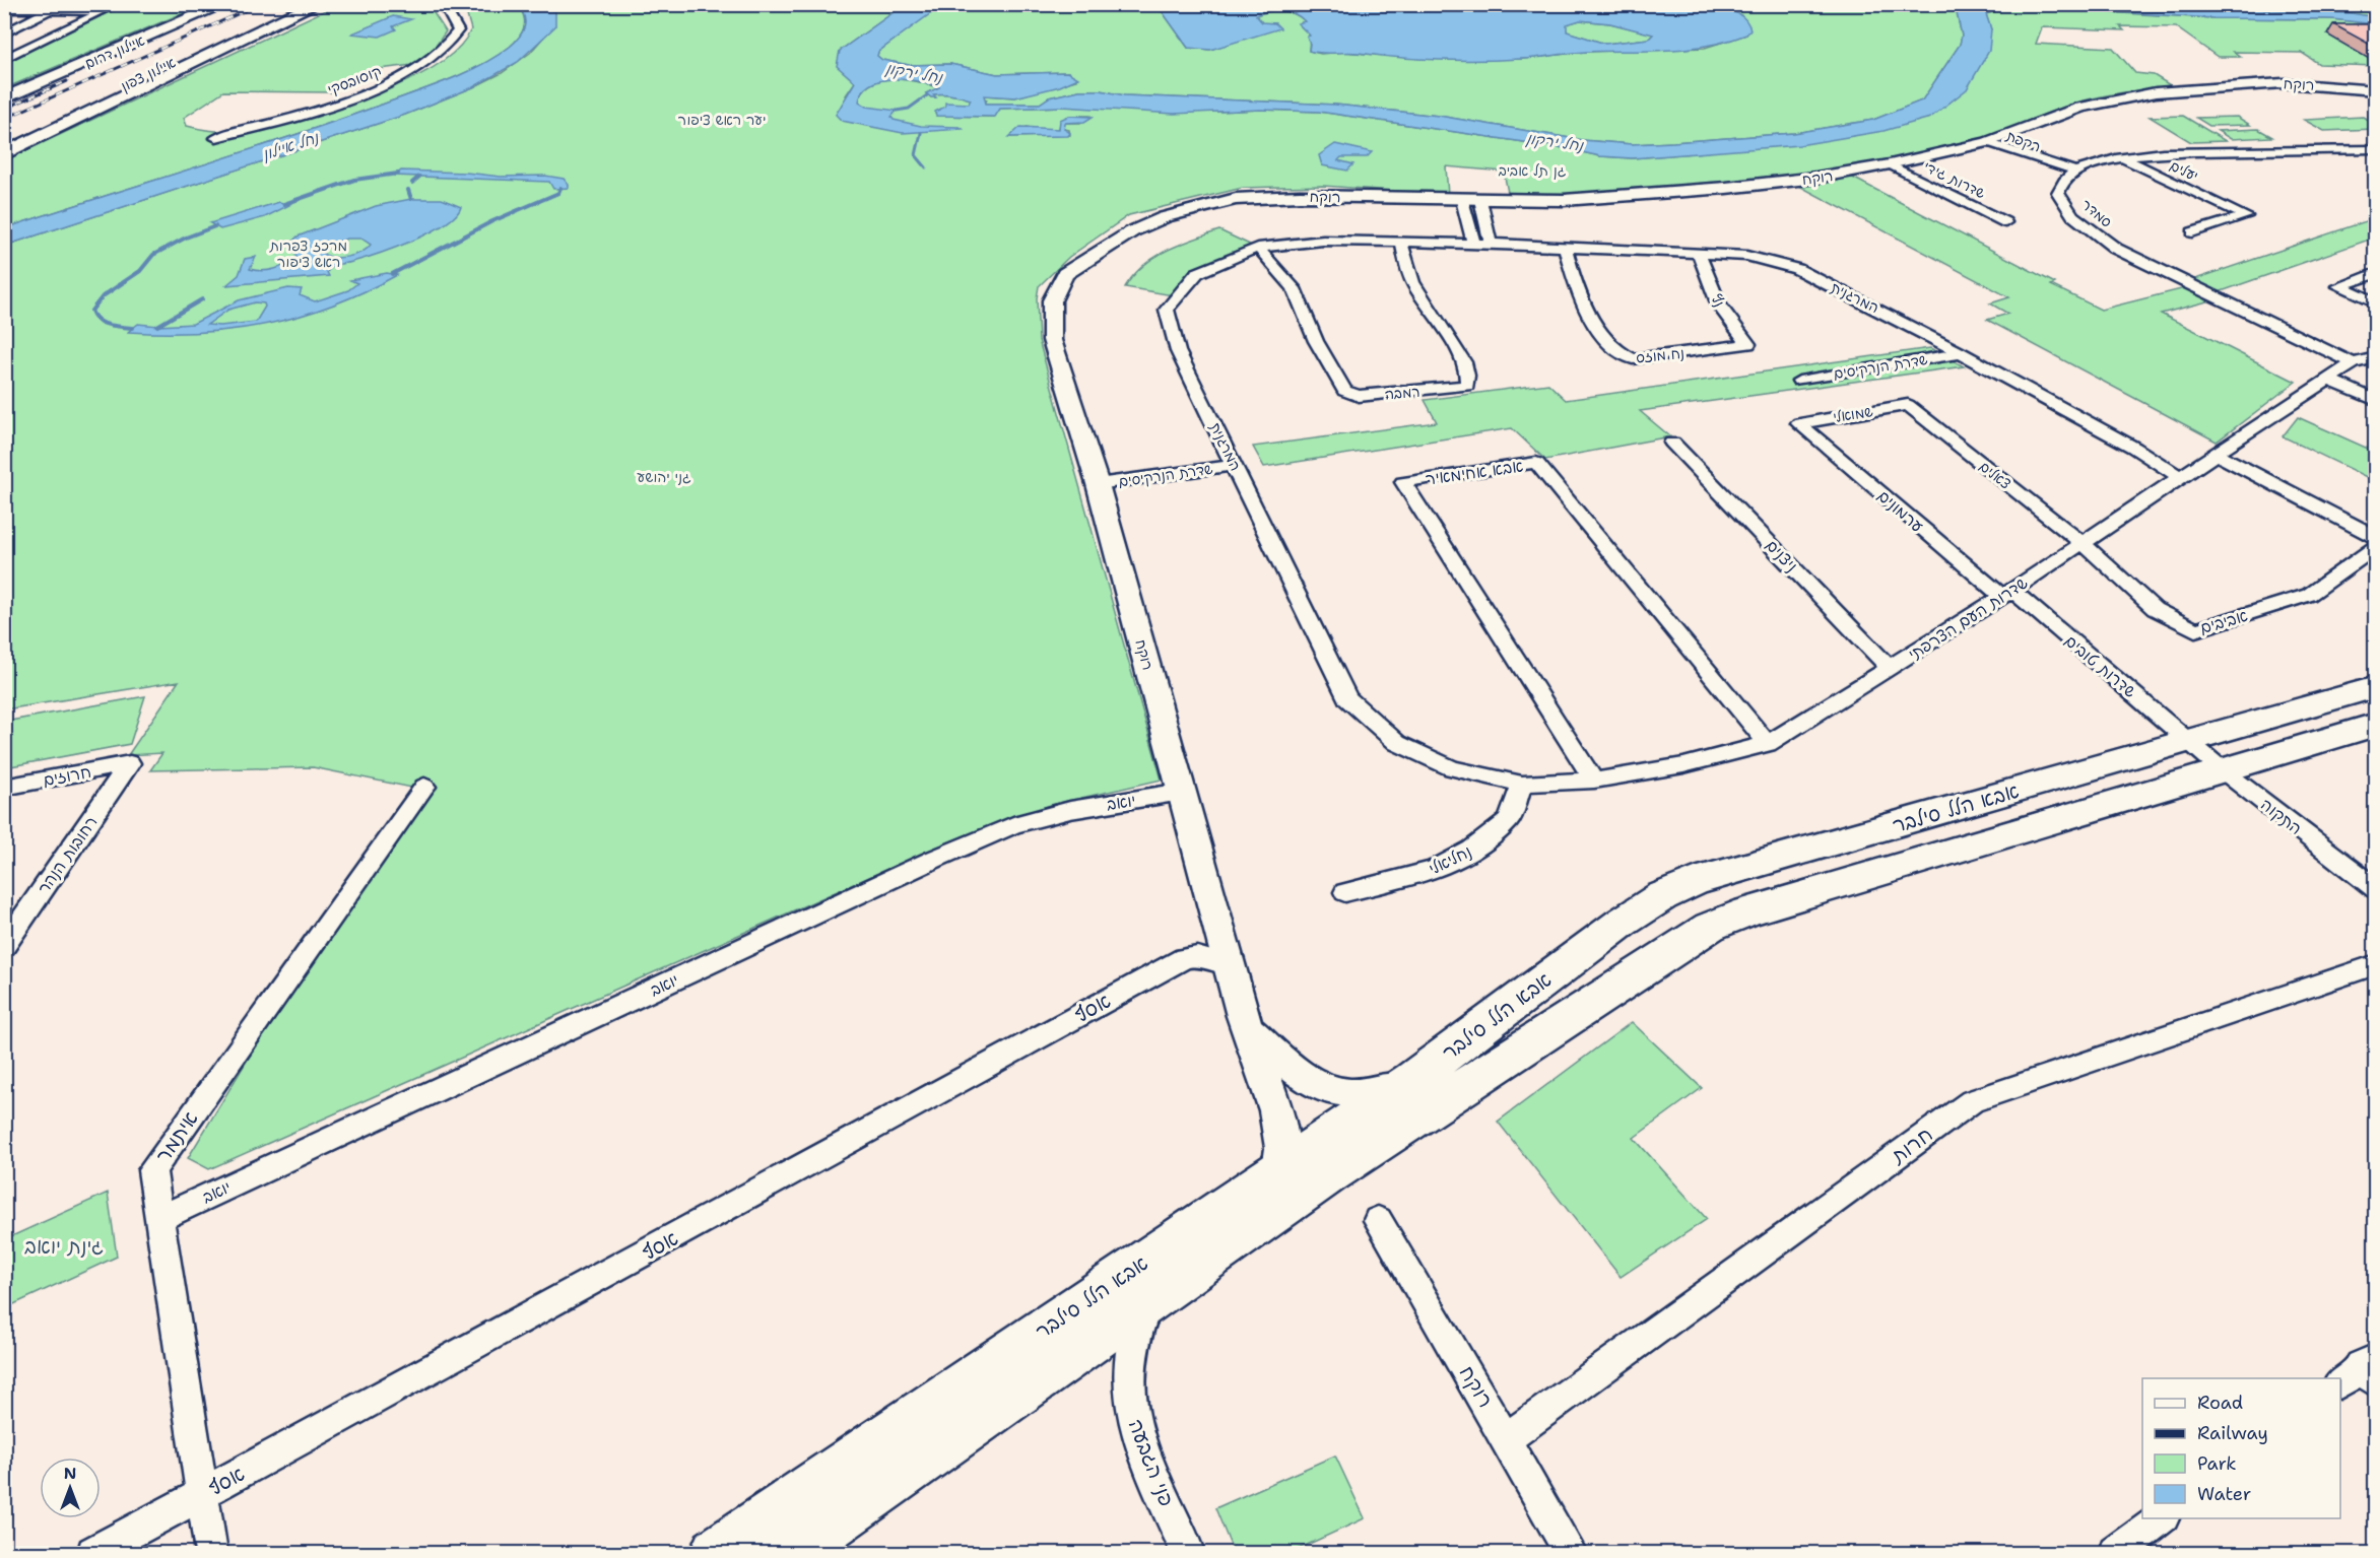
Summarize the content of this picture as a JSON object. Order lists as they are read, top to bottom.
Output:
{
  "streets": {
    "main road": ["איילון דרום", "איילון צפון", "אבא הלל סילבר"],
    "street": [
      "קוסובסקי",
      "רוקח",
      "רקפת",
      "יעלים",
      "שדרות גידי",
      "סמדר",
      "המרגנית",
      "נץ",
      "נח מוזס",
      "שדרת הנרקיסים",
      "רמבה",
      "שמואלי",
      "אבא אחימאיר",
      "צאלים",
      "ערמונים",
      "ניצנים",
      "שדרות העם הצרפתי",
      "אביבים",
      "שדרות טובים",
      "חרוזים",
      "יואב",
      "התקוה",
      "רחובות הנהר",
      "נחליאלי",
      "אסף",
      "איתמר",
      "חרות",
      "פני הגבעה"
    ]
  },
  "crossings": [
    ["רוקח", "רקפת"],
    ["רוקח", "שדרות גידי"],
    ["רוקח", "שדרת הנרקיסים"],
    ["רוקח", "יואב"],
    ["רוקח", "אבא הלל סילבר"],
    ["רוקח", "אסף"],
    ["רוקח", "חרות"],
    ["רקפת", "סמדר"],
    ["סמדר", "שדרות העם הצרפתי"],
    ["המרגנית", "נץ"],
    ["המרגנית", "נח מוזס"],
    ["המרגנית", "שדרת הנרקיסים"],
    ["המרגנית", "רמבה"],
    ["המרגנית", "שדרות העם הצרפתי"],
    ["המרגנית", "נחליאלי"],
    ["נץ", "נח מוזס"],
    ["שמואלי", "צאלים"],
    ["שמואלי", "ערמונים"],
    ["אבא אחימאיר", "שדרות העם הצרפתי"],
    ["צאלים", "שדרות העם הצרפתי"],
    ["צאלים", "אביבים"],
    ["ערמונים", "שדרות העם הצרפתי"],
    ["ערמונים", "שדרות טובים"],
    ["ניצנים", "שדרות העם הצרפתי"],
    ["שדרות העם הצרפתי", "אביבים"],
    ["שדרות העם הצרפתי", "שדרות טובים"],
    ["שדרות העם הצרפתי", "נחליאלי"],
    ["שדרות טובים", "אבא הלל סילבר"],
    ["שדרות טובים", "התקוה"],
    ["חרוזים", "רחובות הנהר"],
    ["יואב", "איתמר"],
    ["אבא הלל סילבר", "התקוה"],
    ["אבא הלל סילבר", "פני הגבעה"],
    ["אסף", "איתמר"]
  ],
  "water": ["נחל ירקון", "נחל איילון"],
  "parks": [
    "יער ראש ציפור",
    "גן תל אביב",
    "מרכז צפרות ראש ציפור",
    "גני יהושע",
    "גינת יואב"
  ],
  "legend": [
    "Road",
    "Railway",
    "Park",
    "Water"
  ],
  "north": "top"
}
